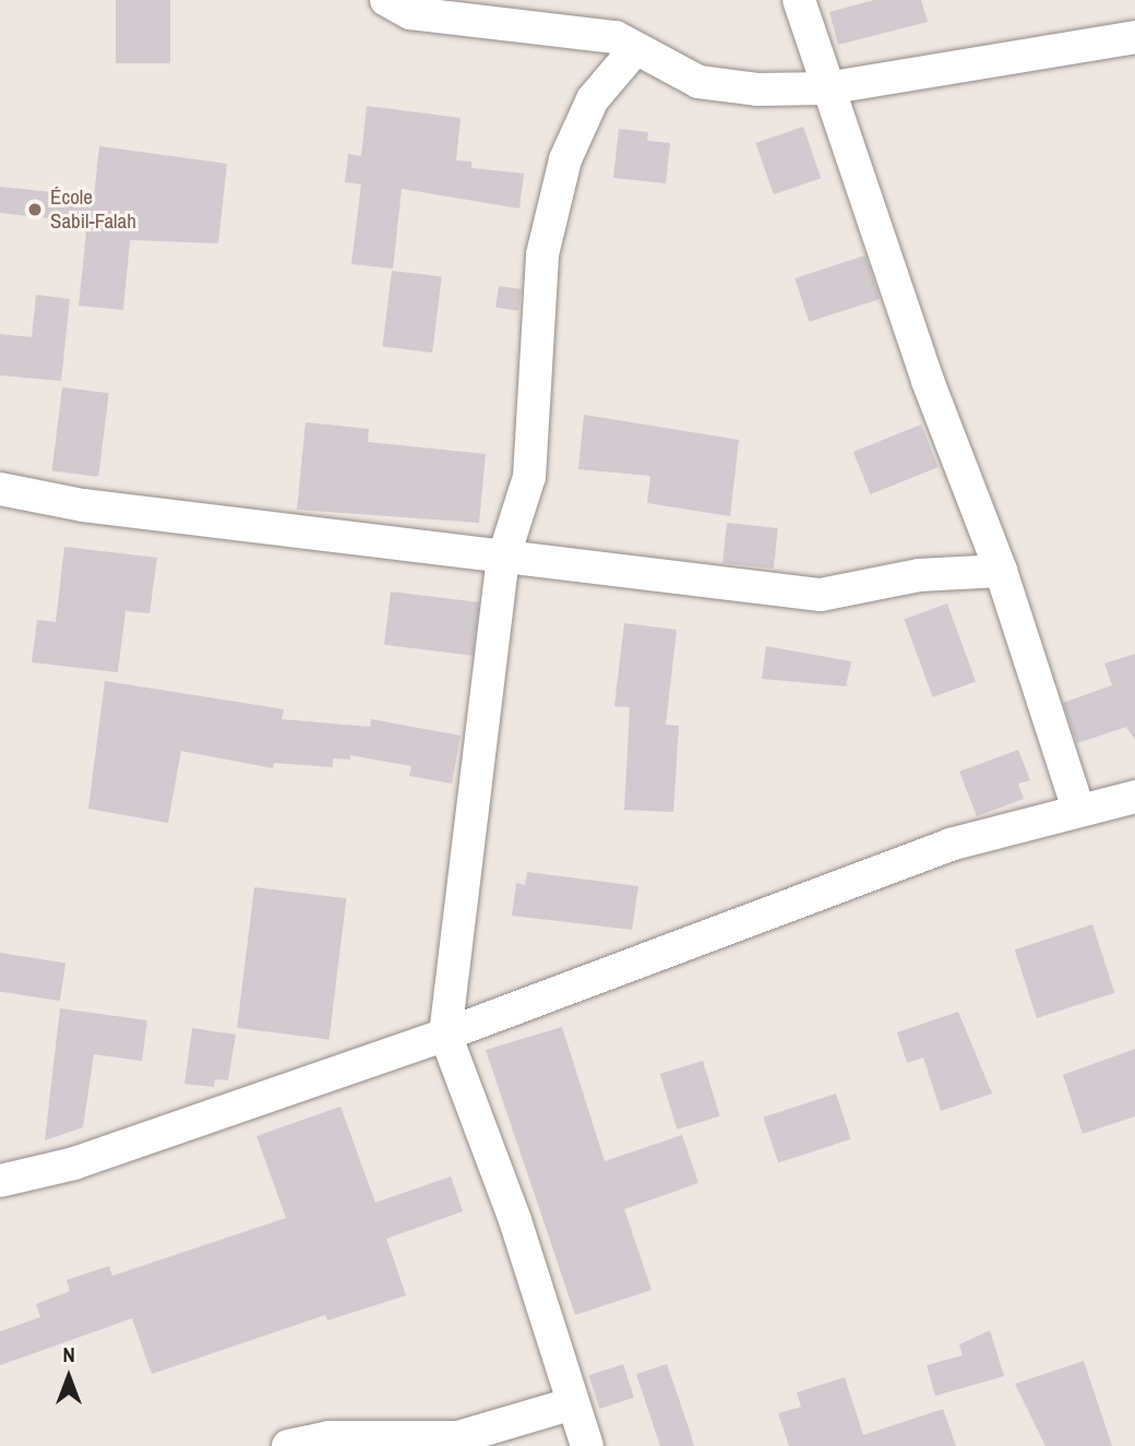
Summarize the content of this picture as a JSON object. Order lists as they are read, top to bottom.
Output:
{
  "places": ["École Sabil-Falah"],
  "north": "top"
}
